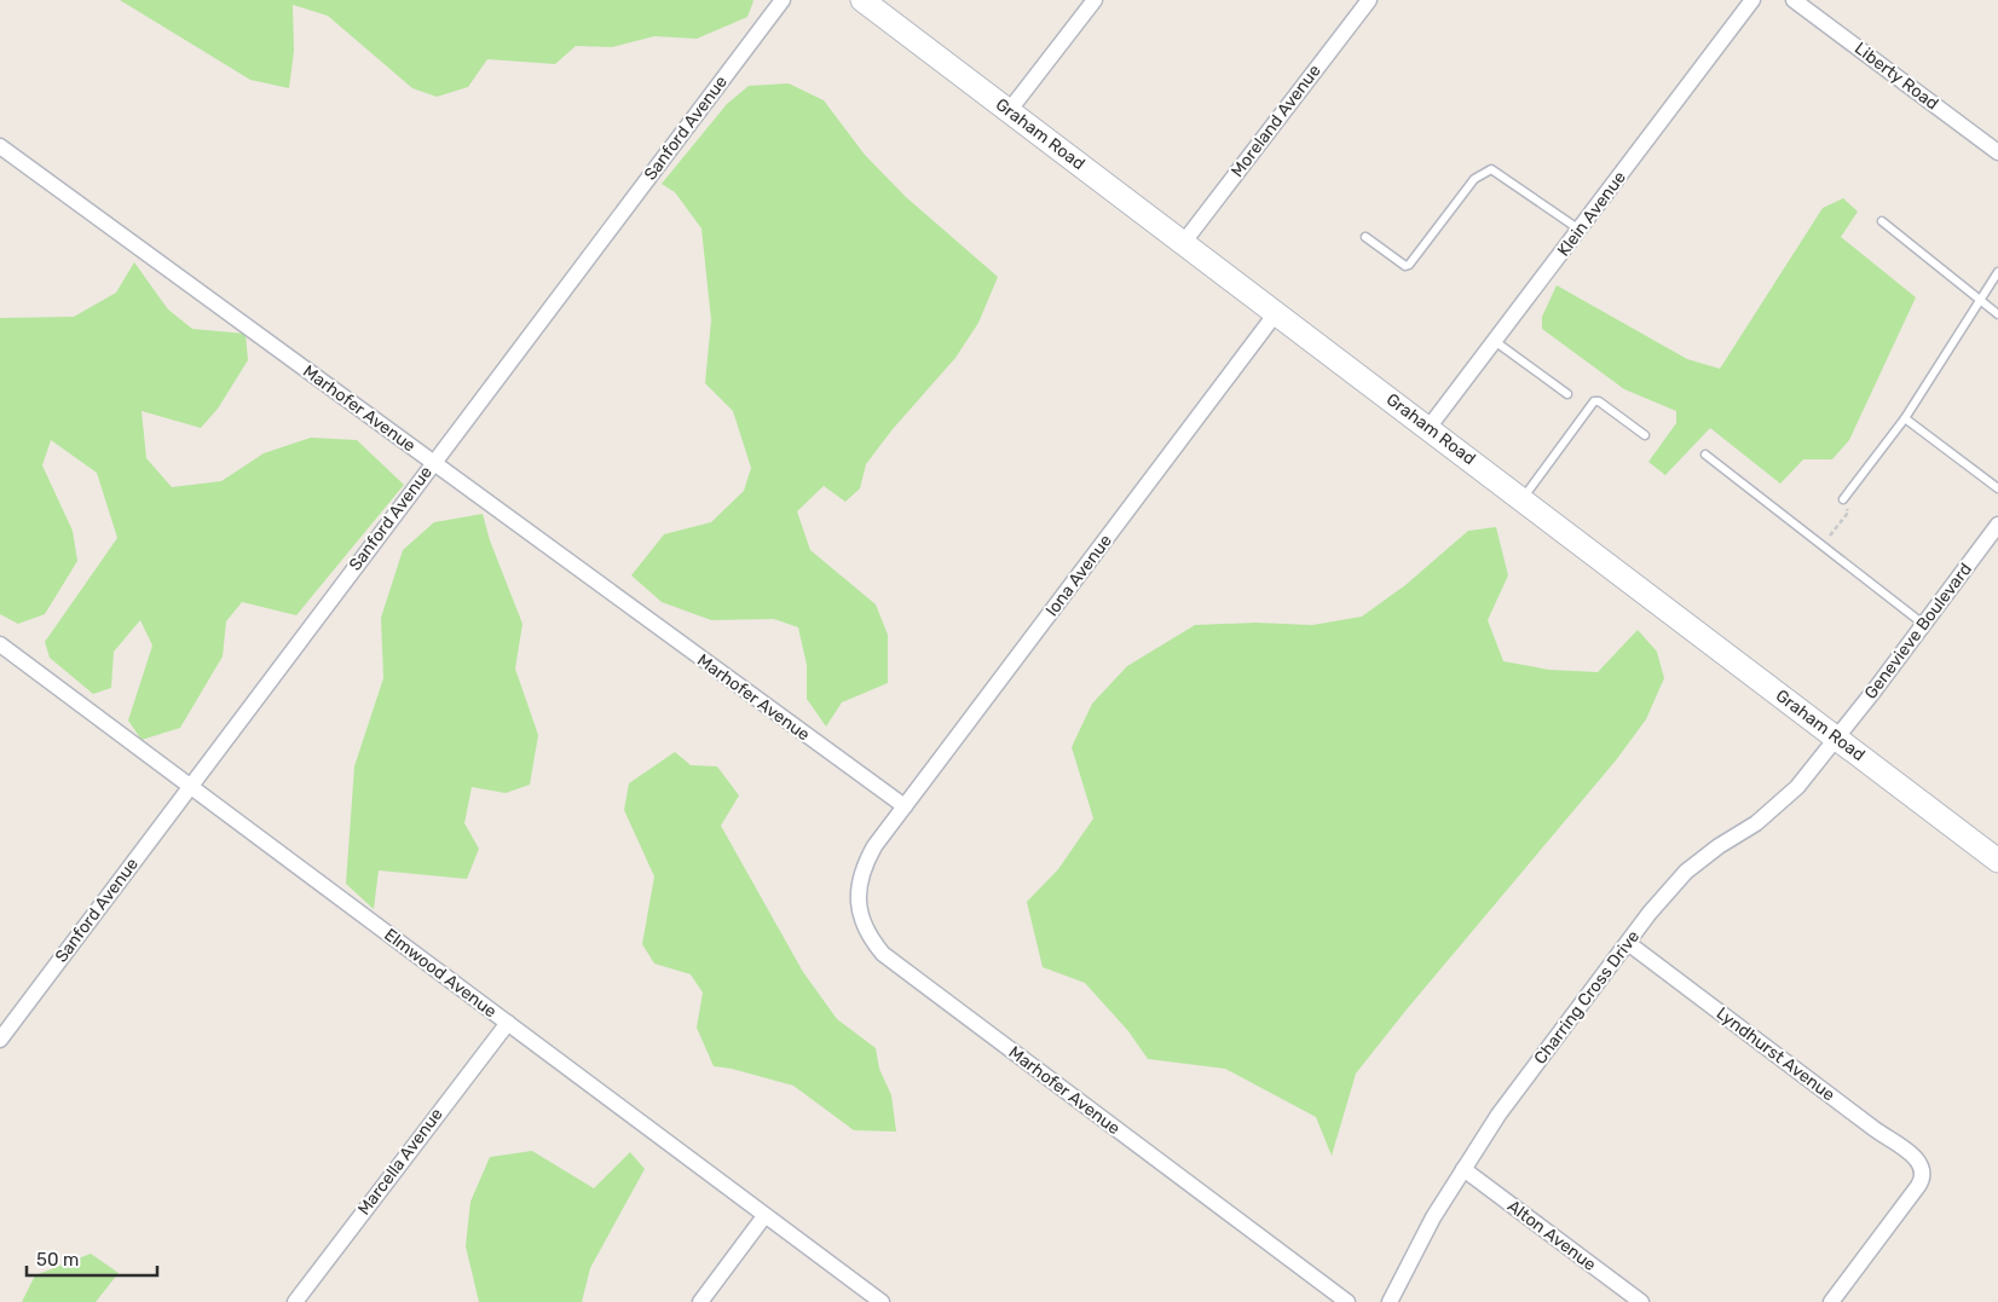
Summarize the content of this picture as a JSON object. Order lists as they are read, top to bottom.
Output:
{
  "streets": {
    "main road": ["Graham Road"],
    "street": [
      "Liberty Road",
      "Moreland Avenue",
      "Sanford Avenue",
      "Klein Avenue",
      "Marhofer Avenue",
      "Iona Avenue",
      "Genevieve Boulevard",
      "Elmwood Avenue",
      "Charring Cross Drive",
      "Lyndhurst Avenue",
      "Marcella Avenue",
      "Alton Avenue"
    ]
  },
  "crossings": [
    ["Moreland Avenue", "Graham Road"],
    ["Sanford Avenue", "Marhofer Avenue"],
    ["Sanford Avenue", "Elmwood Avenue"],
    ["Graham Road", "Klein Avenue"],
    ["Graham Road", "Iona Avenue"],
    ["Graham Road", "Genevieve Boulevard"],
    ["Graham Road", "Charring Cross Drive"],
    ["Marhofer Avenue", "Iona Avenue"],
    ["Genevieve Boulevard", "Charring Cross Drive"],
    ["Elmwood Avenue", "Marcella Avenue"],
    ["Charring Cross Drive", "Lyndhurst Avenue"],
    ["Charring Cross Drive", "Alton Avenue"]
  ],
  "scale_bar": "50 m"
}
